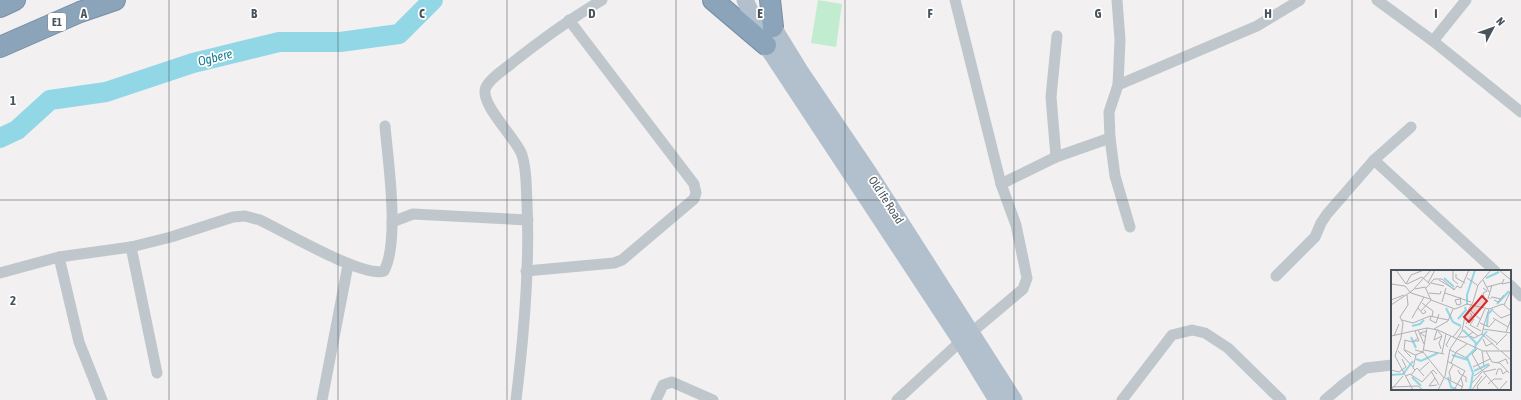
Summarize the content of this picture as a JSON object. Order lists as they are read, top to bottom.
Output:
{
  "streets": {
    "highway": ["E1"],
    "main road": ["Old Ife Road"]
  },
  "water": ["Ogbere"],
  "north": "top right",
  "grid": {
    "columns": [
      "A",
      "B",
      "C",
      "D",
      "E",
      "F",
      "G",
      "H",
      "I"
    ],
    "rows": ["1", "2"]
  }
}
